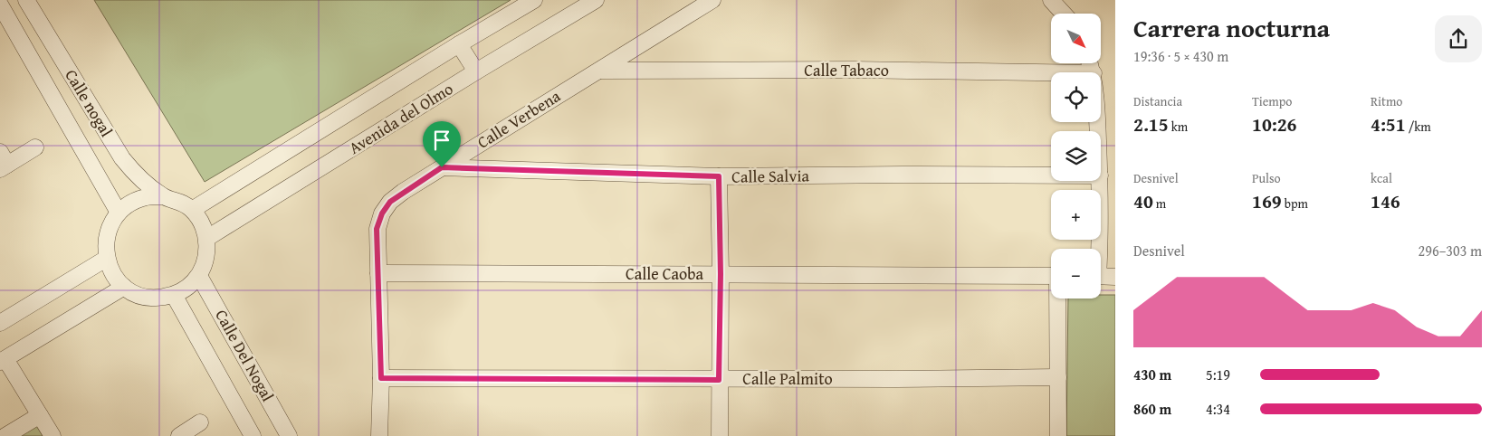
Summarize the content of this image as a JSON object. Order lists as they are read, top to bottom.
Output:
{
  "streets": {
    "street": [
      "Calle Tabaco",
      "Calle nogal",
      "Avenida del Olmo",
      "Calle Verbena",
      "Calle Salvia",
      "Calle Caoba",
      "Calle Del Nogal",
      "Calle Palmito"
    ]
  },
  "crossings": [
    ["Calle Tabaco", "Calle Verbena"],
    ["Calle nogal", "Avenida del Olmo"],
    ["Calle nogal", "Calle Del Nogal"],
    ["Avenida del Olmo", "Calle Del Nogal"],
    ["Calle Verbena", "Calle Salvia"],
    ["Calle Verbena", "Calle Caoba"],
    ["Calle Verbena", "Calle Palmito"]
  ],
  "north": "bottom right",
  "page": {
    "heading": ["Carrera nocturna", "19:36 · 5 × 430 m"],
    "map_buttons": ["+", "−"],
    "stats": [
      ["Distancia", "2.15 km"],
      ["Tiempo", "10:26"],
      ["Ritmo", "4:51 /km"],
      ["Desnivel", "40 m"],
      ["Pulso", "169 bpm"],
      ["kcal", "146"]
    ],
    "chart": ["Desnivel", "296–303 m"],
    "list": [
      {
        "name": "430 m",
        "note": "5:19"
      },
      {
        "name": "860 m",
        "note": "4:34"
      }
    ]
  }
}
